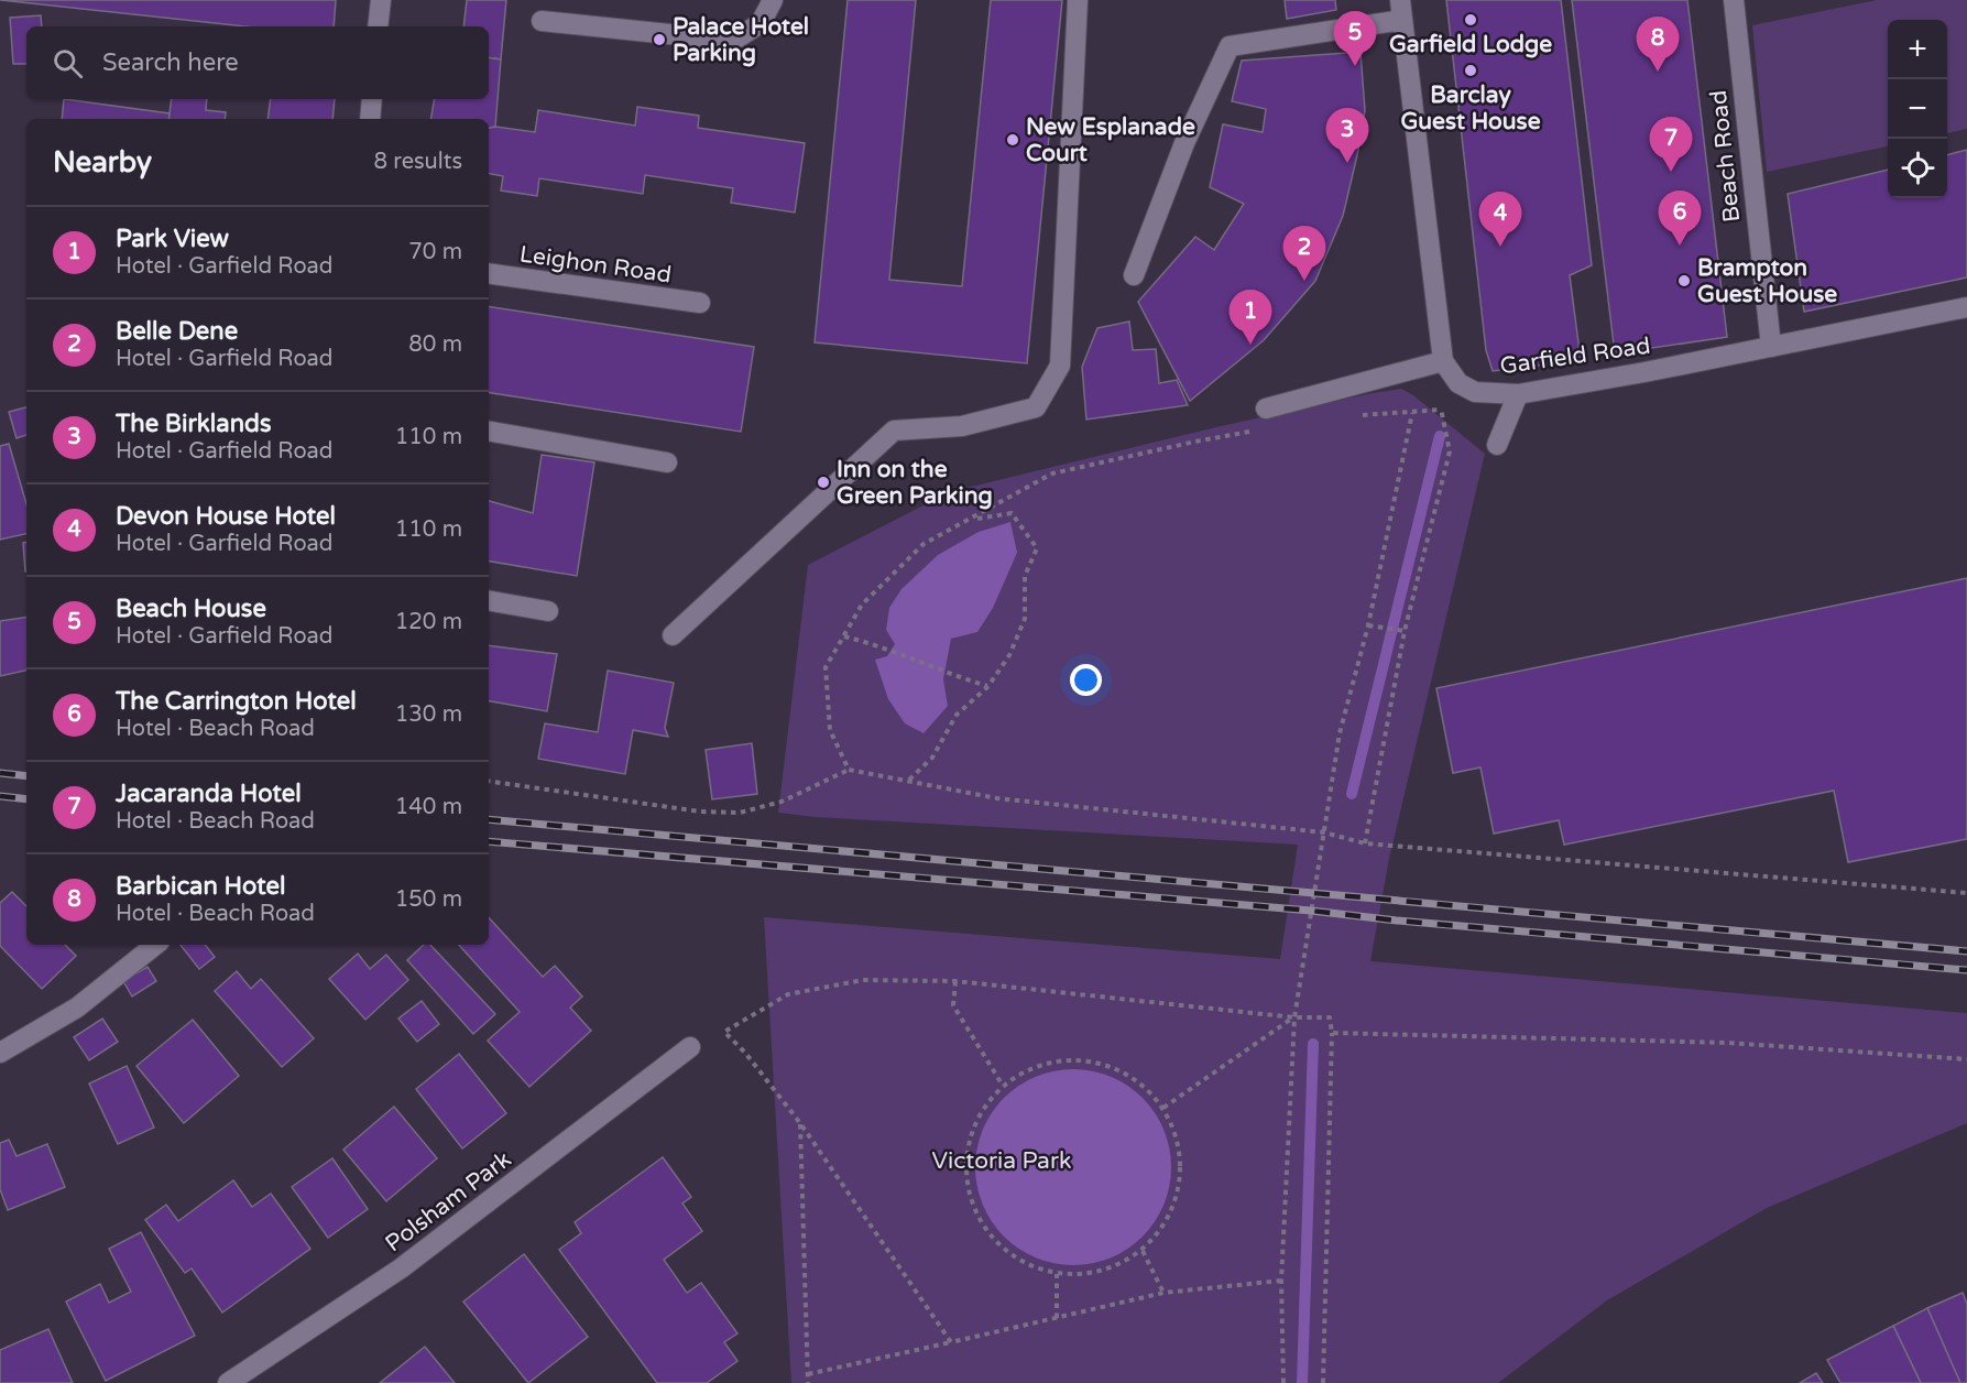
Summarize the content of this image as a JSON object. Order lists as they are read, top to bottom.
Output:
{
  "streets": {
    "street": [
      "Beach Road",
      "Leighon Road",
      "Garfield Road",
      "Polsham Park"
    ]
  },
  "crossings": [
    ["Beach Road", "Garfield Road"]
  ],
  "parks": ["Victoria Park"],
  "places": [
    "Garfield Lodge",
    "Palace Hotel Parking",
    "Barclay Guest House",
    "New Esplanade Court",
    "Brampton Guest House",
    "Inn on the Green Parking"
  ],
  "page": {
    "pins": [
      "5",
      "8",
      "3",
      "7",
      "6",
      "4",
      "2",
      "1"
    ],
    "map_buttons": ["+", "−"],
    "search": "Search here",
    "heading": ["Nearby", "8 results"],
    "list": [
      {
        "mark": "1",
        "name": "Park View",
        "note": "Hotel · Garfield Road",
        "value": "70 m"
      },
      {
        "mark": "2",
        "name": "Belle Dene",
        "note": "Hotel · Garfield Road",
        "value": "80 m"
      },
      {
        "mark": "3",
        "name": "The Birklands",
        "note": "Hotel · Garfield Road",
        "value": "110 m"
      },
      {
        "mark": "4",
        "name": "Devon House Hotel",
        "note": "Hotel · Garfield Road",
        "value": "110 m"
      },
      {
        "mark": "5",
        "name": "Beach House",
        "note": "Hotel · Garfield Road",
        "value": "120 m"
      },
      {
        "mark": "6",
        "name": "The Carrington Hotel",
        "note": "Hotel · Beach Road",
        "value": "130 m"
      },
      {
        "mark": "7",
        "name": "Jacaranda Hotel",
        "note": "Hotel · Beach Road",
        "value": "140 m"
      },
      {
        "mark": "8",
        "name": "Barbican Hotel",
        "note": "Hotel · Beach Road",
        "value": "150 m"
      }
    ]
  }
}
